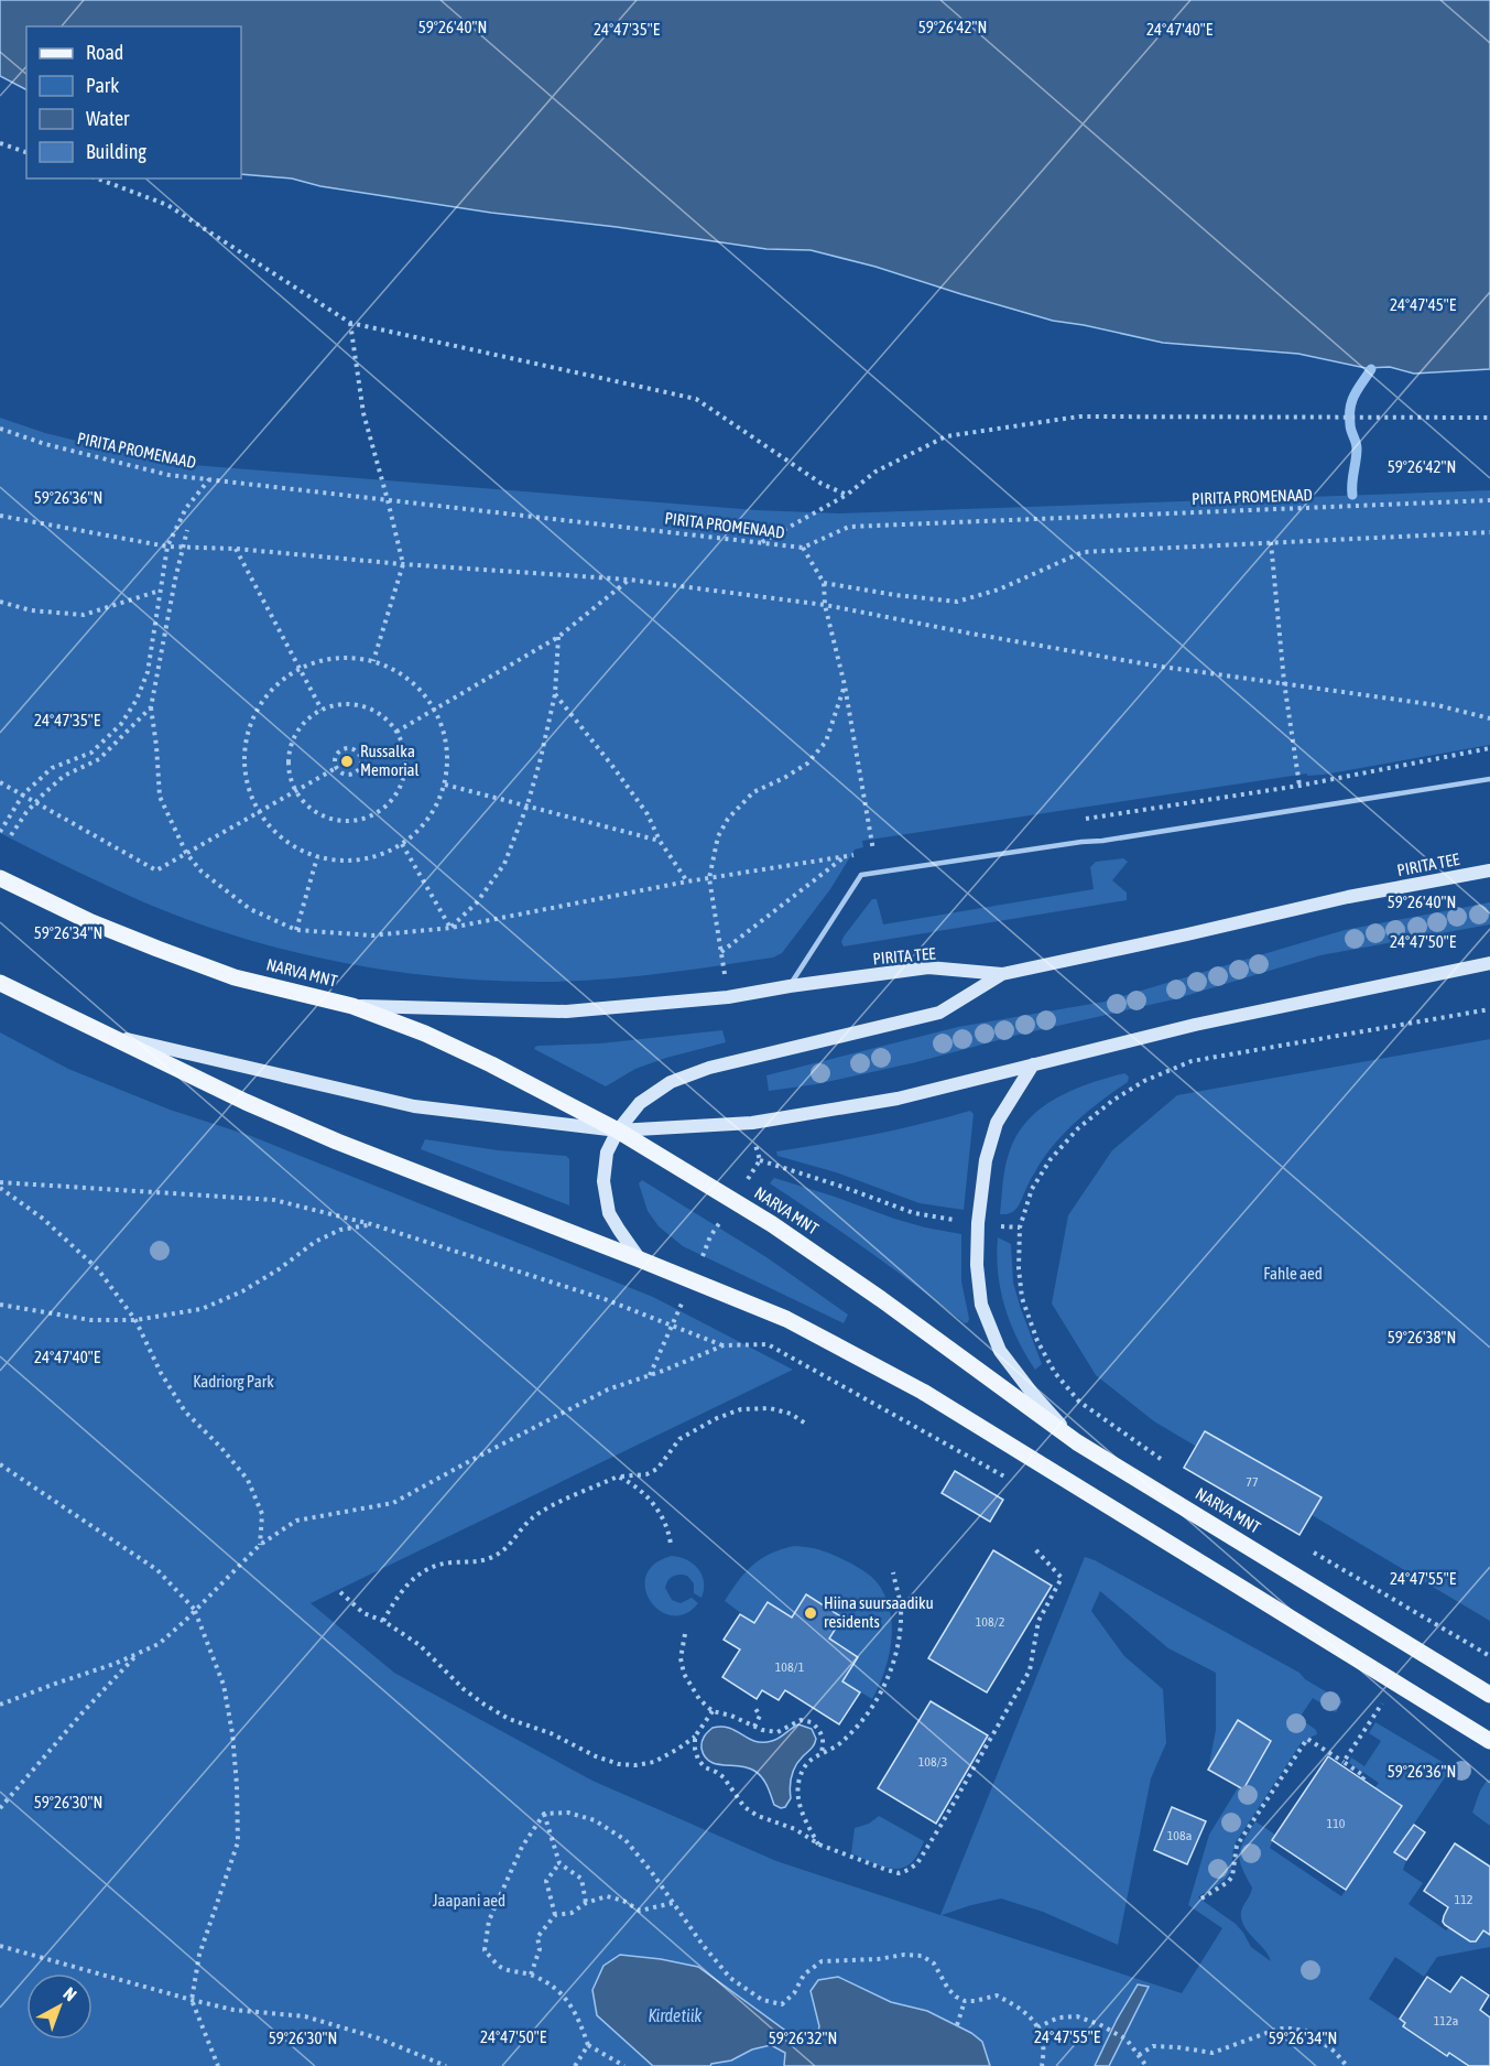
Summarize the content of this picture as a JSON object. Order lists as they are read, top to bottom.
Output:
{
  "streets": {
    "main road": ["PIRITA TEE", "NARVA MNT"],
    "path": ["PIRITA PROMENAAD"]
  },
  "crossings": [
    ["PIRITA TEE", "NARVA MNT"]
  ],
  "water": ["Kirdetiik"],
  "parks": ["Fahle aed", "Kadriorg Park", "Jaapani aed"],
  "places": ["Russalka Memorial", "Hiina suursaadiku residents"],
  "house_numbers": [
    "77",
    "108/2",
    "108/1",
    "108/3",
    "110",
    "108a",
    "112",
    "112a"
  ],
  "legend": [
    "Road",
    "Park",
    "Water",
    "Building"
  ],
  "north": "top right",
  "coordinates": [
    "59°26'40\"N",
    "59°26'42\"N",
    "24°47'35\"E",
    "24°47'40\"E",
    "24°47'45\"E",
    "59°26'36\"N",
    "59°26'34\"N",
    "24°47'50\"E",
    "59°26'38\"N",
    "24°47'55\"E",
    "59°26'30\"N",
    "59°26'32\"N"
  ]
}
